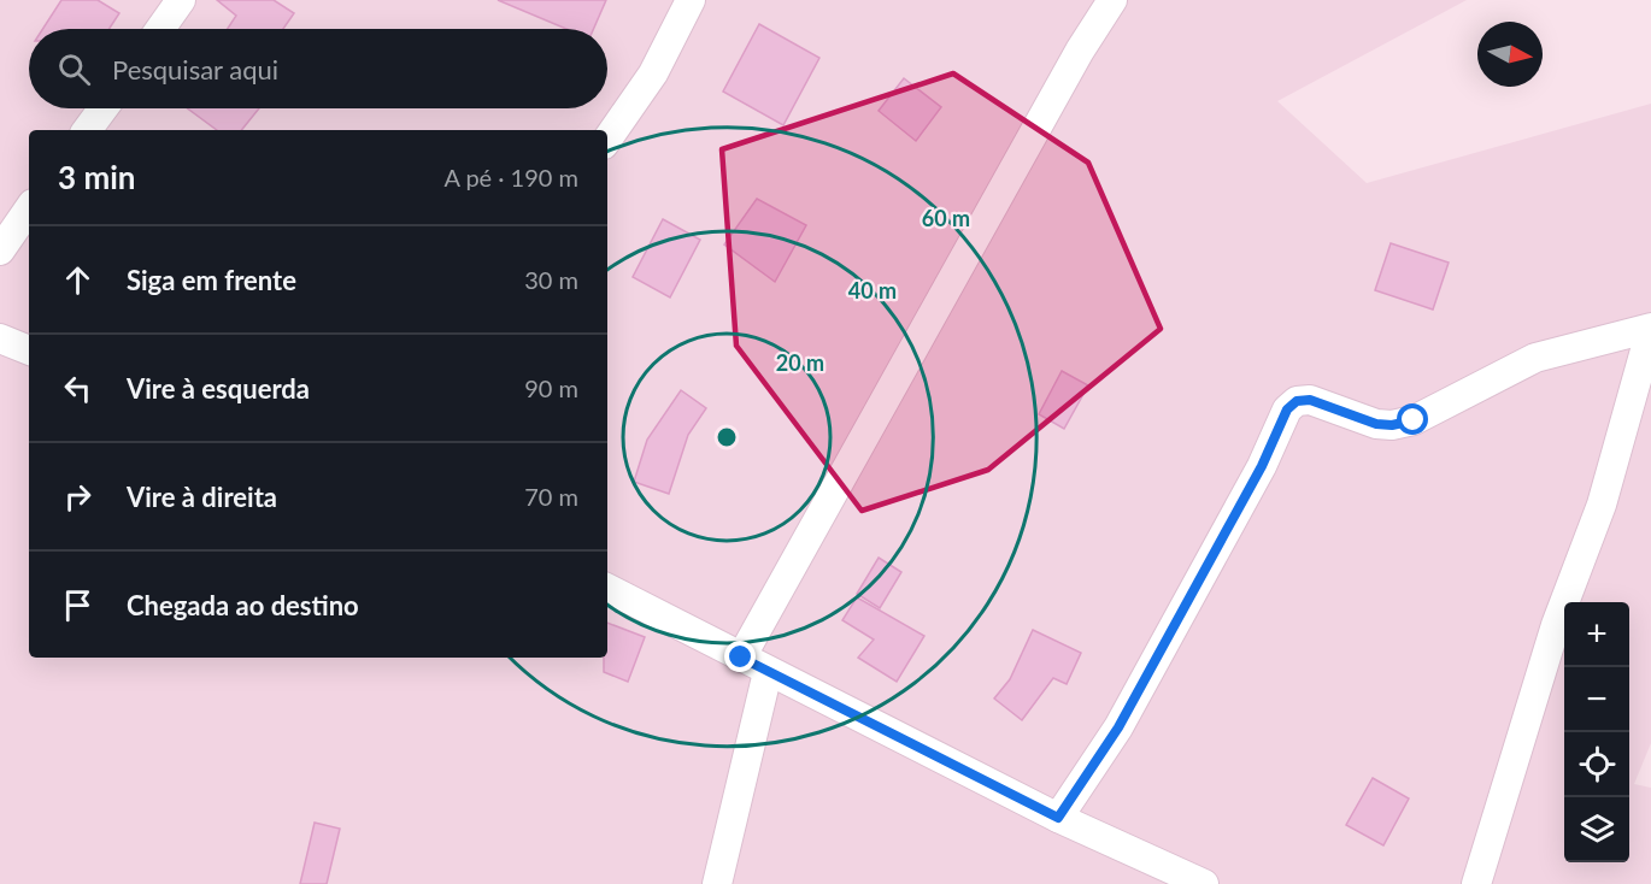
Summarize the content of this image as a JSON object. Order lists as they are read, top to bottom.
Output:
{
  "north": "right",
  "page": {
    "search": "Pesquisar aqui",
    "heading": ["3 min", "A pé · 190 m"],
    "list": [
      ["Siga em frente", "30 m"],
      ["Vire à esquerda", "90 m"],
      ["Vire à direita", "70 m"],
      "Chegada ao destino"
    ],
    "map_buttons": ["+", "−"]
  },
  "rings": ["60 m", "40 m", "20 m"]
}
